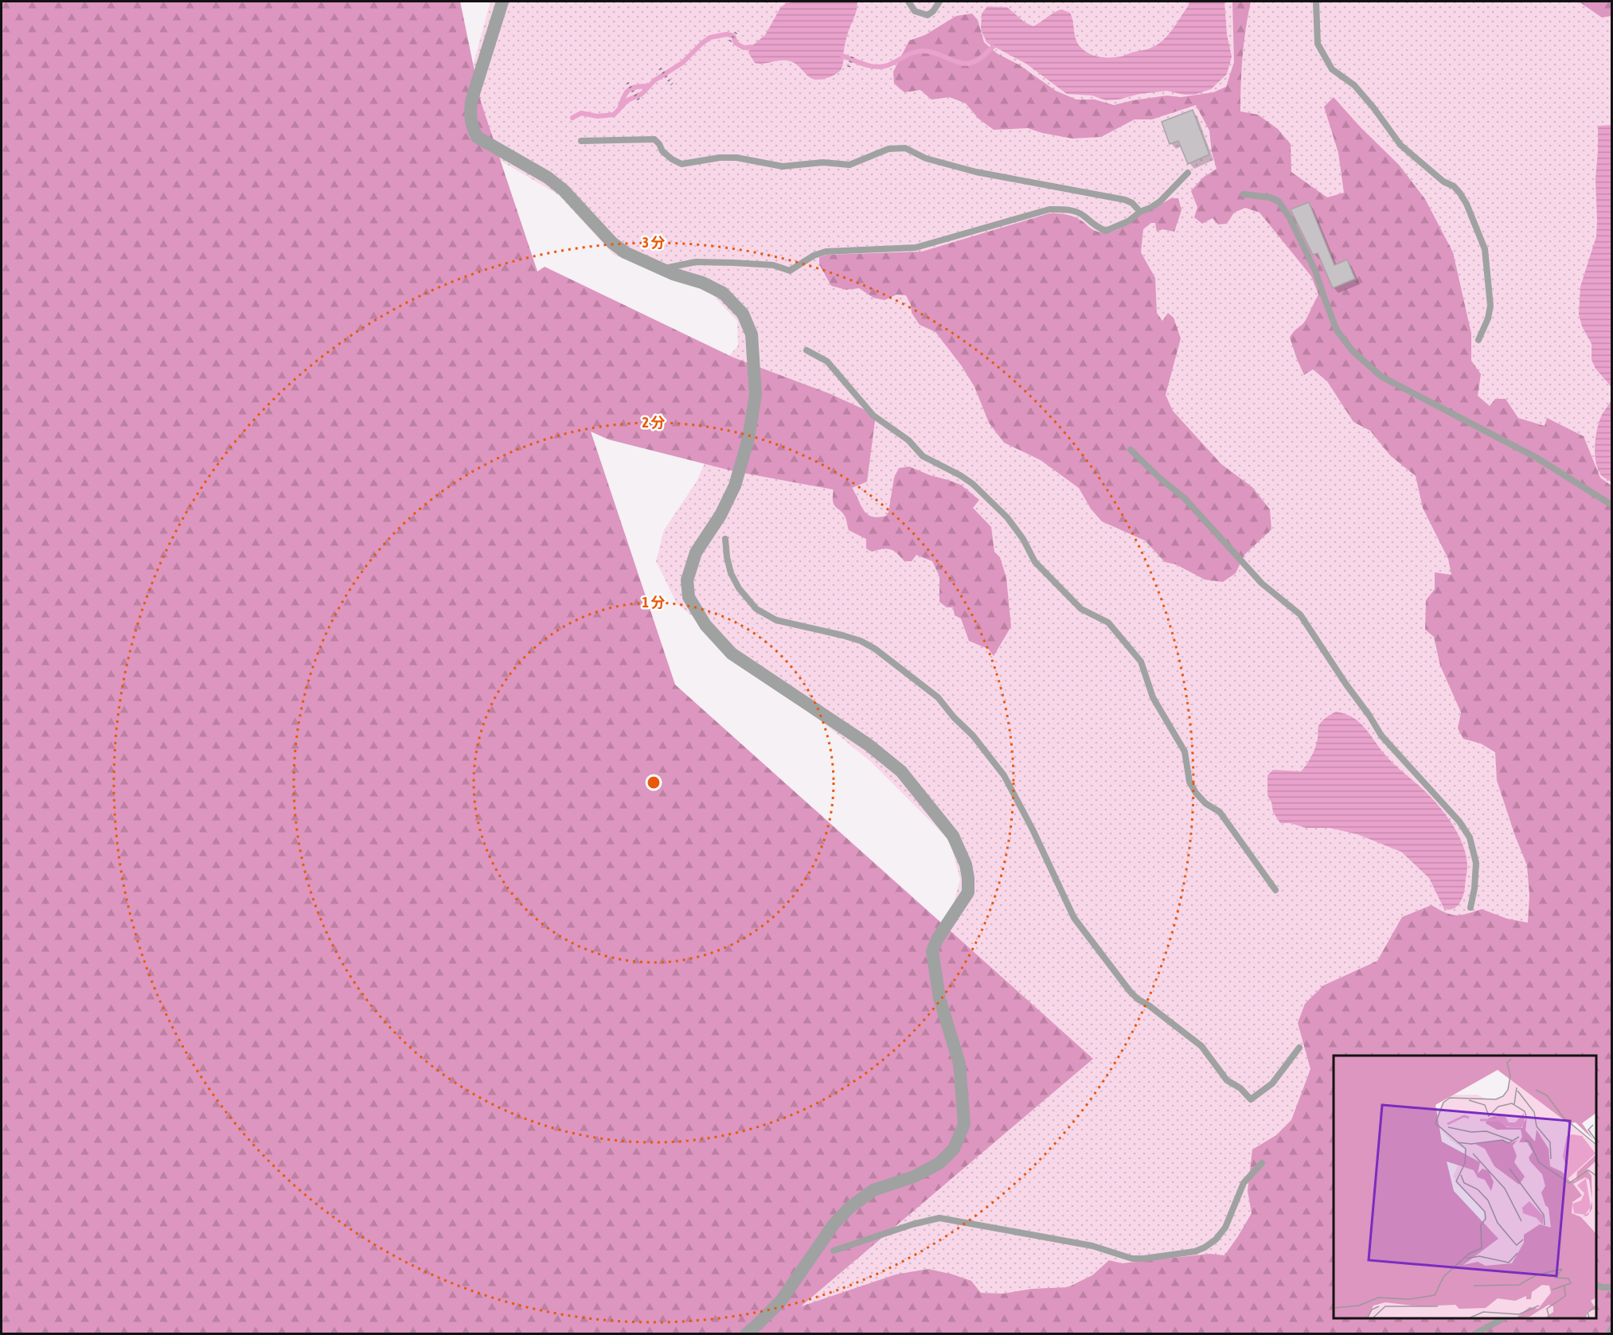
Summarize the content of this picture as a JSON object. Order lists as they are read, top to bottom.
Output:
{
  "rings": ["3 分", "2 分", "1 分"]
}
